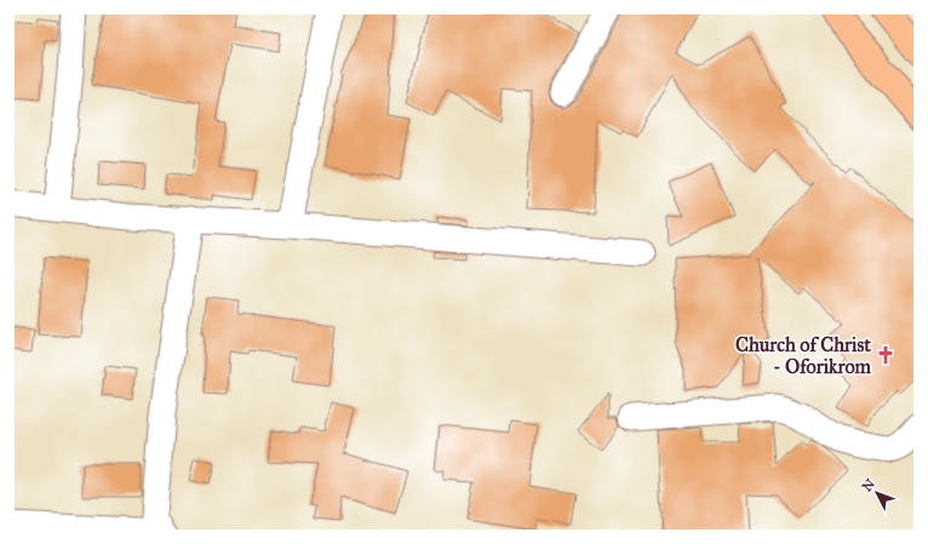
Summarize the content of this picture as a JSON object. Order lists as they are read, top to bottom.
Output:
{
  "places": {
    "church": ["Church of Christ - Oforikrom"]
  },
  "north": "top left"
}
